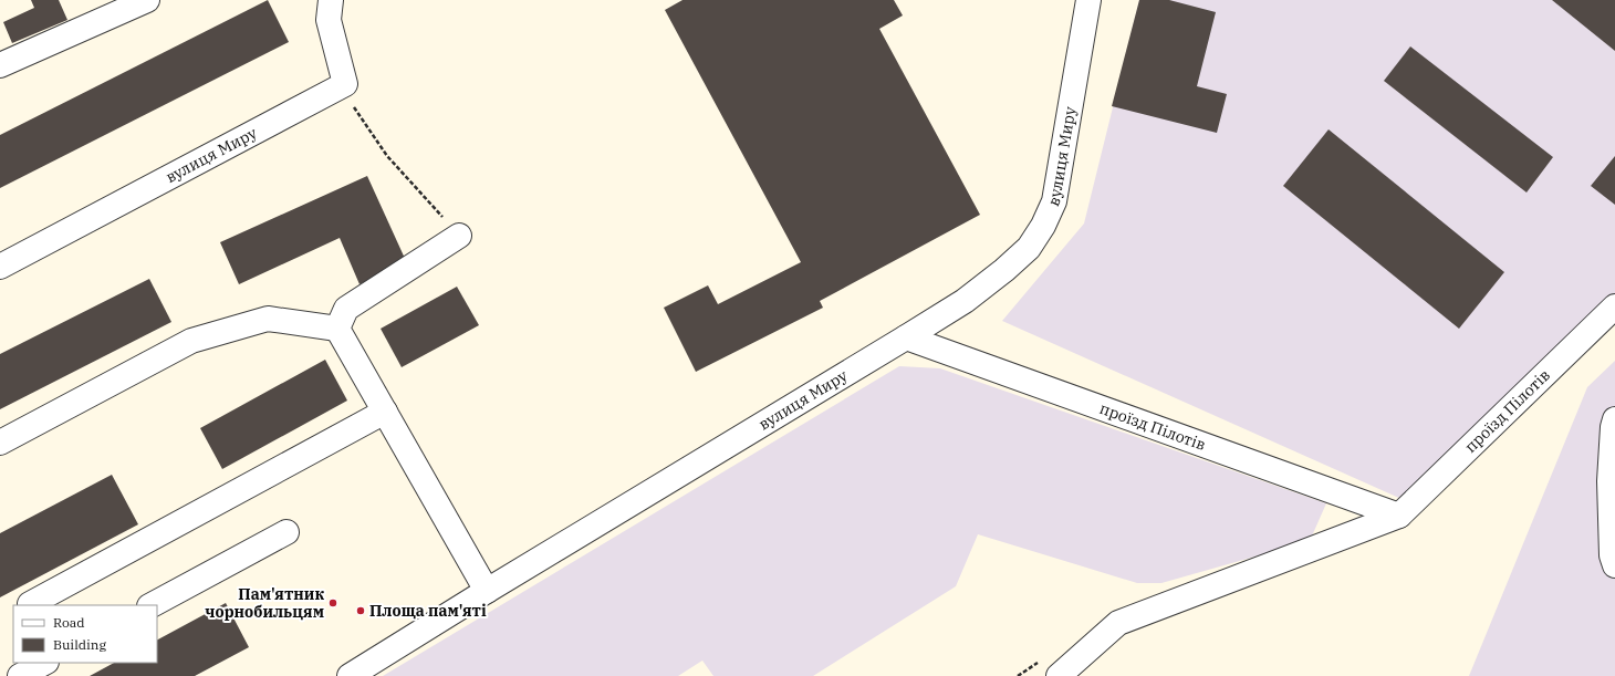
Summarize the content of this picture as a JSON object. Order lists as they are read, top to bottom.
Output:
{
  "streets": {
    "street": ["вулиця Миру", "проїзд Пілотів"]
  },
  "crossings": [
    ["вулиця Миру", "проїзд Пілотів"]
  ],
  "places": ["Пам'ятник чорнобильцям", "Площа пам'яті"],
  "legend": ["Road", "Building"]
}
